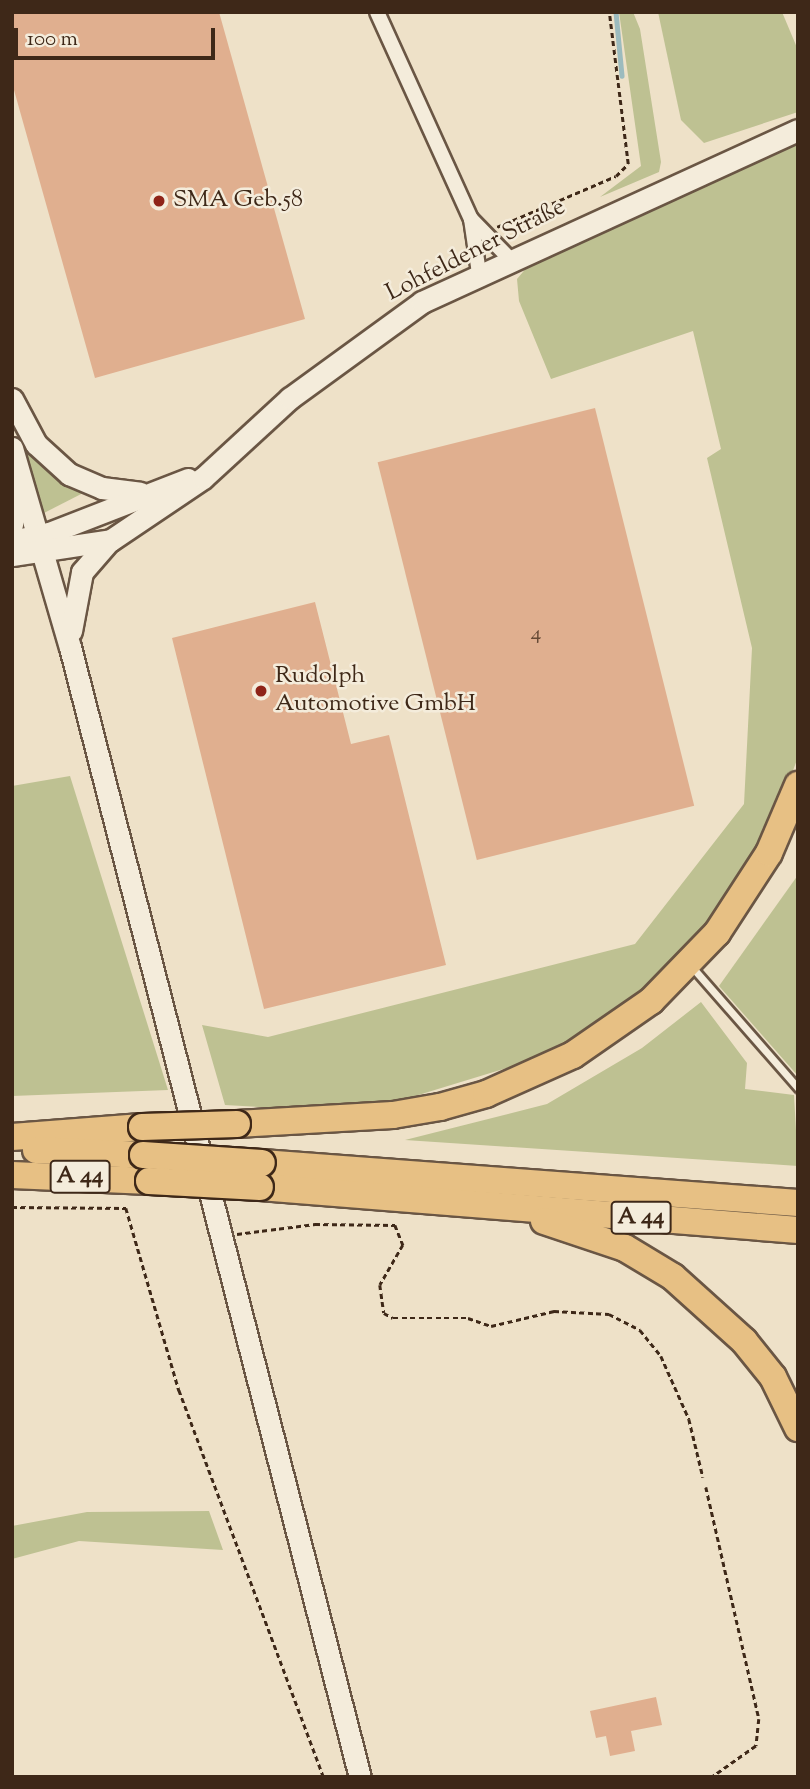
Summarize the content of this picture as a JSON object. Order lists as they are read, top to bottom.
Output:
{
  "streets": {
    "highway": ["A 44"],
    "main road": ["Lohfeldener Straße"]
  },
  "places": ["SMA Geb.58", "Rudolph Automotive GmbH"],
  "house_numbers": ["4"],
  "scale_bar": "100 m"
}
